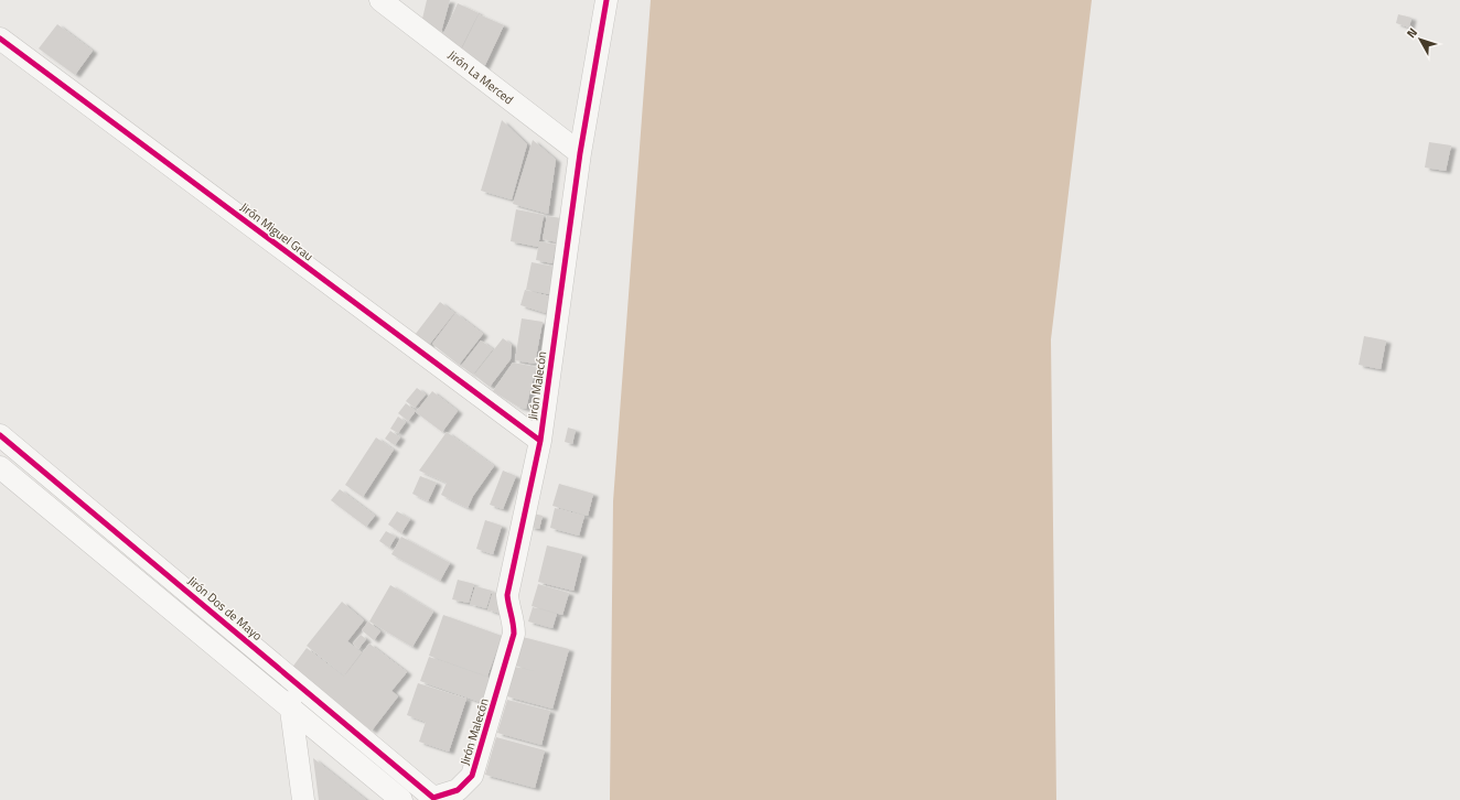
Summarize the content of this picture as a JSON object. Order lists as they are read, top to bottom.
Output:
{
  "streets": {
    "street": [
      "Jirón La Merced",
      "Jirón Miguel Grau",
      "Jirón Malecón",
      "Jirón Dos de Mayo"
    ]
  },
  "crossings": [
    ["Jirón La Merced", "Jirón Malecón"],
    ["Jirón Miguel Grau", "Jirón Malecón"],
    ["Jirón Malecón", "Jirón Dos de Mayo"]
  ],
  "north": "top left"
}
